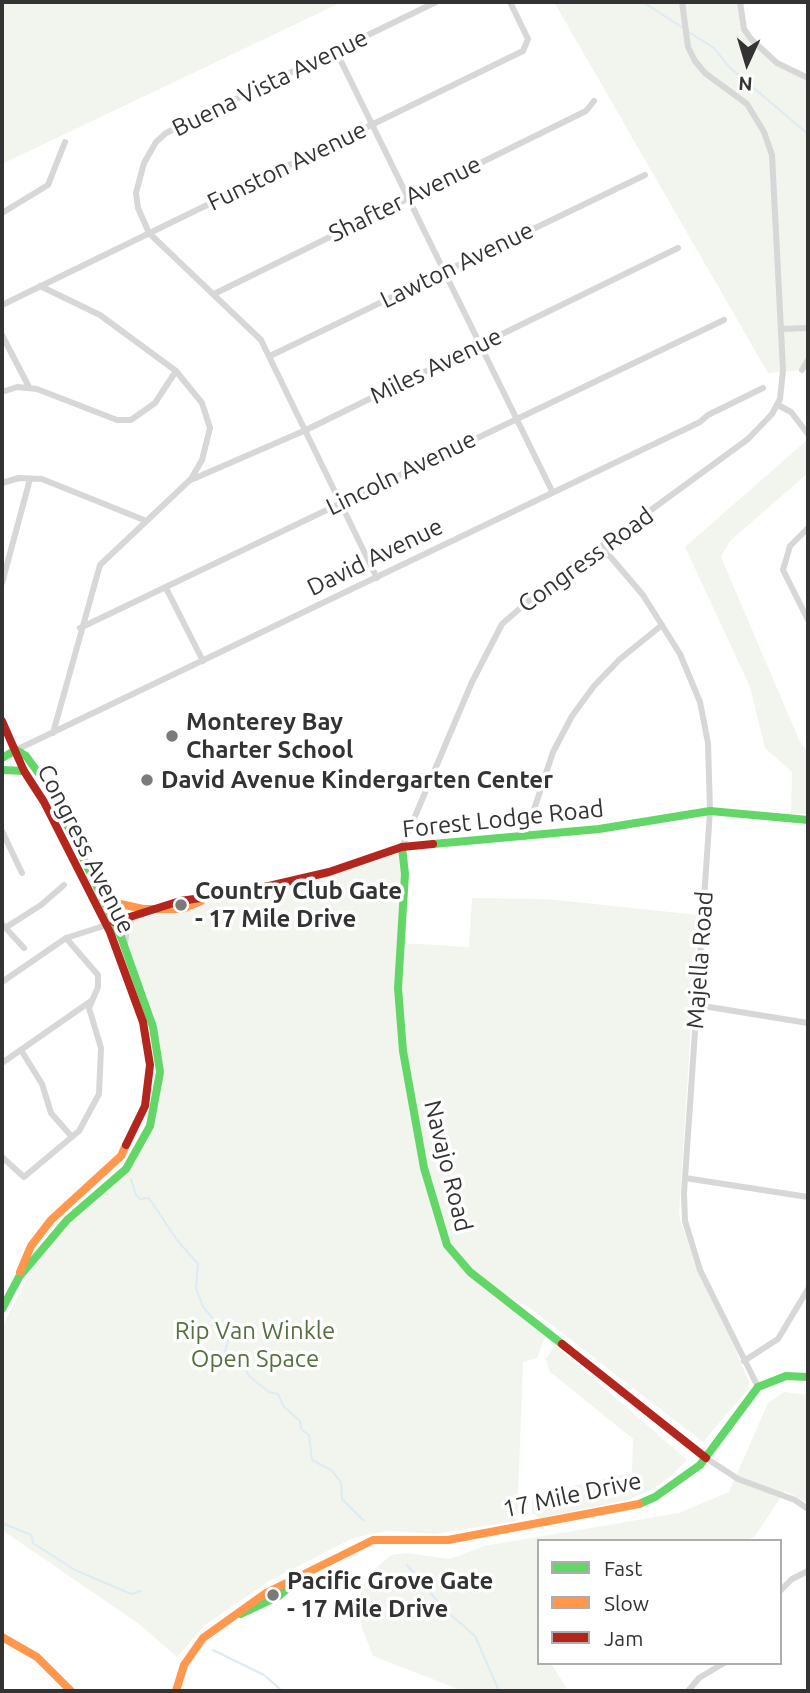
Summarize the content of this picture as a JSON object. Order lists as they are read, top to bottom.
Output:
{
  "streets": {
    "street": [
      "Buena Vista Avenue",
      "Funston Avenue",
      "Shafter Avenue",
      "Lawton Avenue",
      "Miles Avenue",
      "Lincoln Avenue",
      "David Avenue",
      "Congress Road",
      "Forest Lodge Road",
      "Congress Avenue",
      "Majella Road",
      "Navajo Road",
      "17 Mile Drive"
    ]
  },
  "crossings": [
    ["Buena Vista Avenue", "Funston Avenue"],
    ["Buena Vista Avenue", "Shafter Avenue"],
    ["Buena Vista Avenue", "Lawton Avenue"],
    ["Buena Vista Avenue", "Miles Avenue"],
    ["Buena Vista Avenue", "Lincoln Avenue"],
    ["Buena Vista Avenue", "David Avenue"],
    ["David Avenue", "Congress Avenue"],
    ["Congress Road", "Forest Lodge Road"],
    ["Congress Road", "Majella Road"],
    ["Congress Road", "Navajo Road"],
    ["Forest Lodge Road", "Congress Avenue"],
    ["Forest Lodge Road", "Majella Road"],
    ["Forest Lodge Road", "Navajo Road"],
    ["Majella Road", "17 Mile Drive"],
    ["Navajo Road", "17 Mile Drive"]
  ],
  "parks": ["Rip Van Winkle Open Space"],
  "places": [
    "Monterey Bay Charter School",
    "David Avenue Kindergarten Center",
    "Country Club Gate - 17 Mile Drive",
    "Pacific Grove Gate - 17 Mile Drive"
  ],
  "legend": ["Fast", "Slow", "Jam"],
  "north": "bottom"
}
